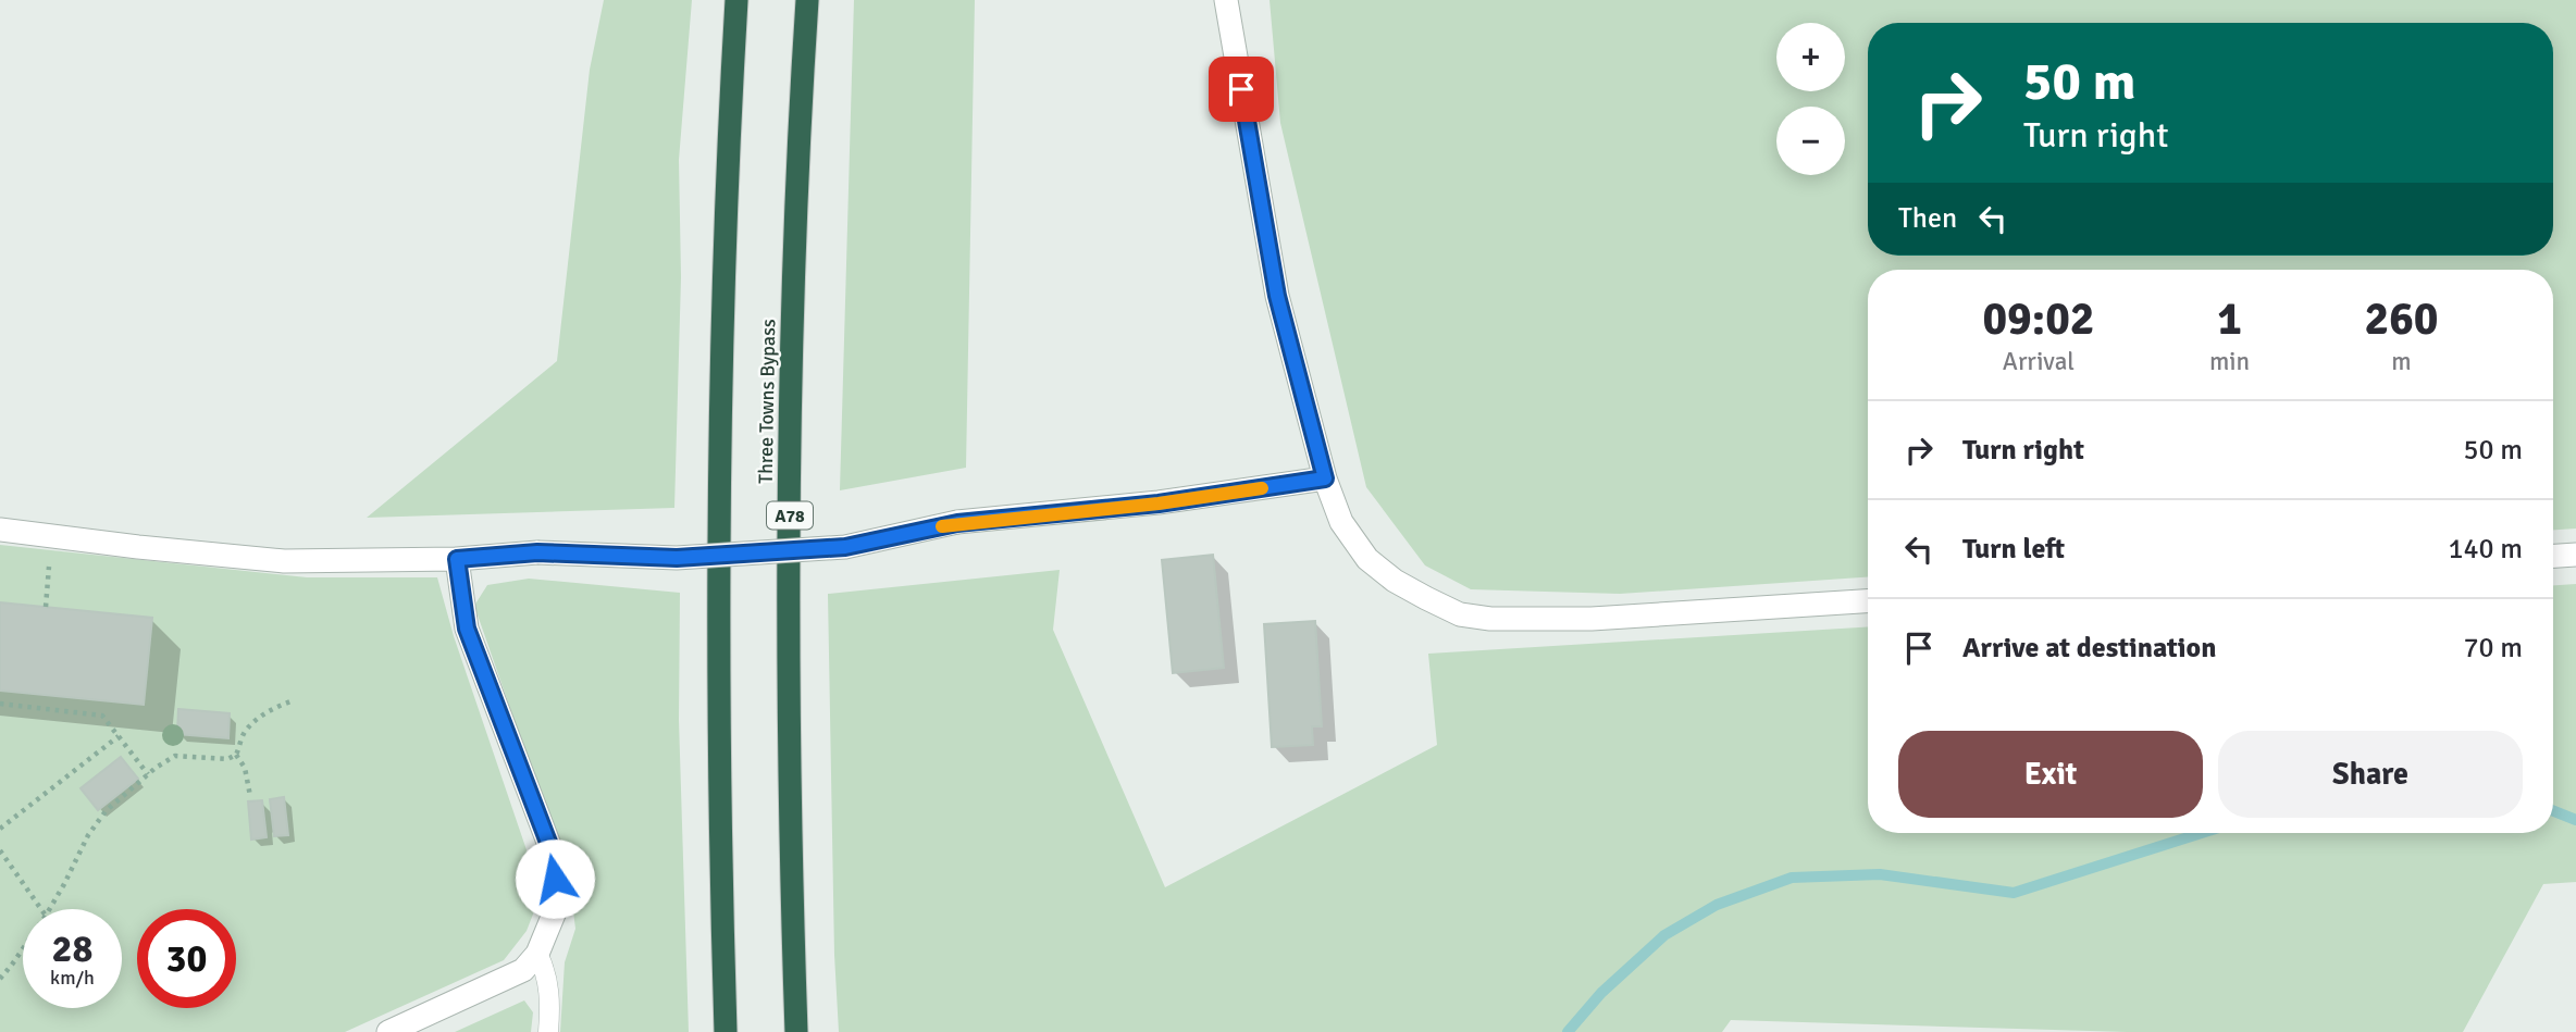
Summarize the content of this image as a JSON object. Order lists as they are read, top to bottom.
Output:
{
  "streets": {
    "highway": ["Three Towns Bypass", "A78"]
  },
  "page": {
    "map_buttons": ["+", "−"],
    "turn": ["50 m", "Turn right"],
    "then": "Then",
    "eta": [
      "09:02",
      "Arrival",
      "1",
      "min",
      "260",
      "m"
    ],
    "list": [
      {
        "name": "Turn right",
        "value": "50 m"
      },
      {
        "name": "Turn left",
        "value": "140 m"
      },
      {
        "name": "Arrive at destination",
        "value": "70 m"
      }
    ],
    "buttons": ["Exit", "Share"],
    "speed": "28 km/h",
    "limit": "30"
  }
}
